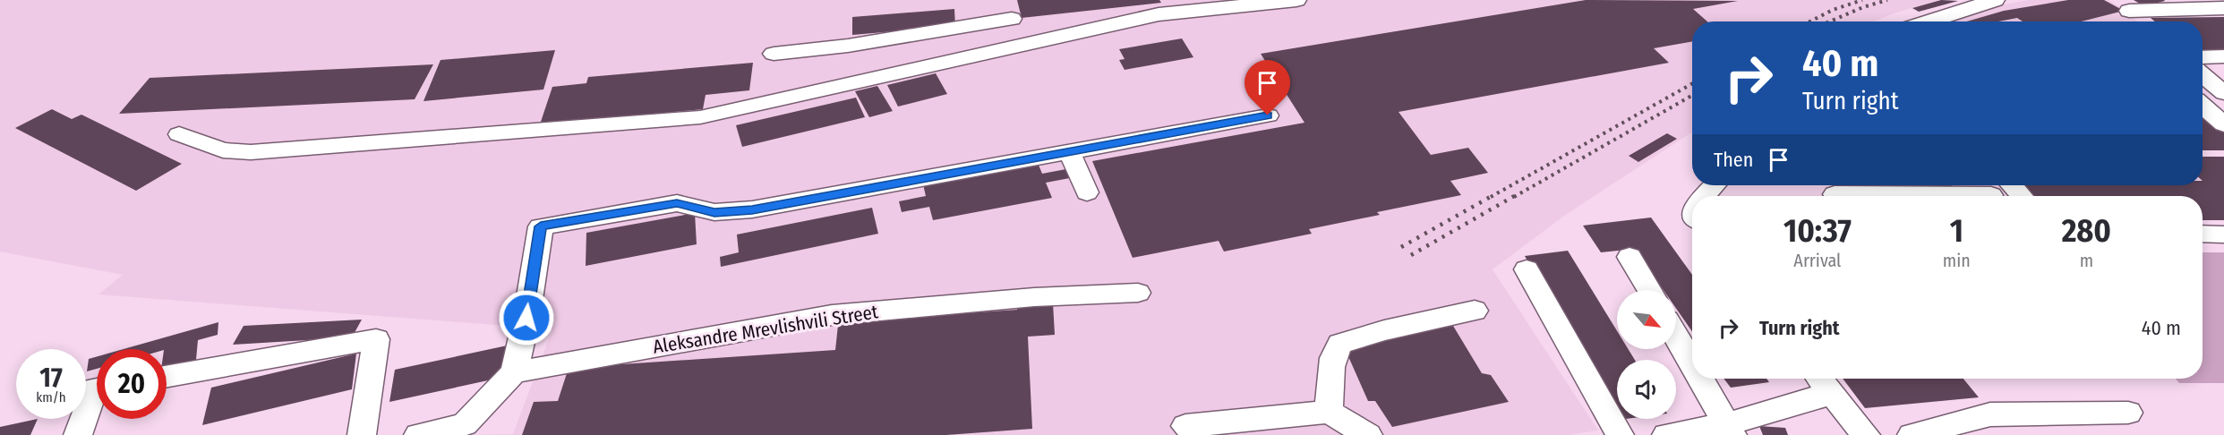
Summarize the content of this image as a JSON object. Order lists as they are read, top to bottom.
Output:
{
  "streets": {
    "street": ["Aleksandre Mrevlishvili Street"]
  },
  "north": "bottom right",
  "page": {
    "turn": ["40 m", "Turn right"],
    "then": "Then",
    "eta": [
      "10:37",
      "Arrival",
      "1",
      "min",
      "280",
      "m"
    ],
    "list": [
      {
        "name": "Turn right",
        "value": "40 m"
      }
    ],
    "speed": "17 km/h",
    "limit": "20"
  }
}
